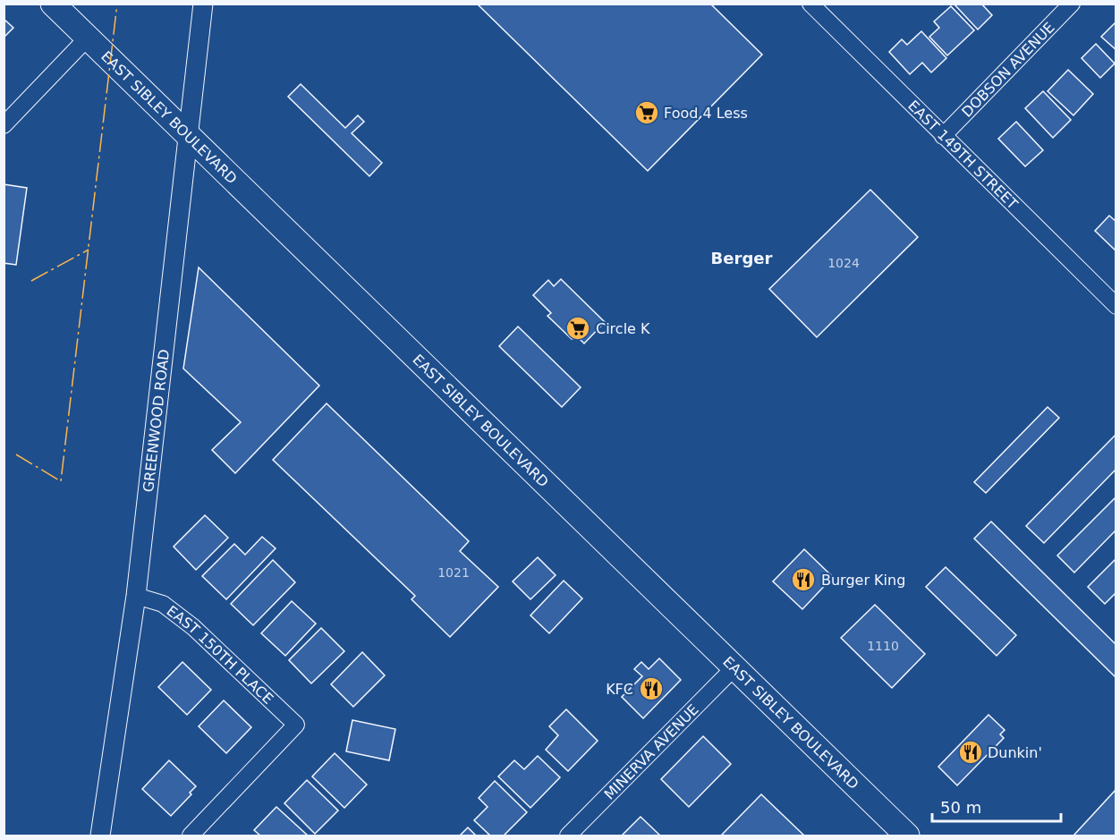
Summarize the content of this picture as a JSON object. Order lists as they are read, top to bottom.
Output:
{
  "streets": {
    "main road": ["EAST SIBLEY BOULEVARD"],
    "street": [
      "DOBSON AVENUE",
      "EAST 149TH STREET",
      "GREENWOOD ROAD",
      "EAST 150TH PLACE",
      "MINERVA AVENUE"
    ]
  },
  "crossings": [
    ["DOBSON AVENUE", "EAST 149TH STREET"],
    ["EAST SIBLEY BOULEVARD", "GREENWOOD ROAD"],
    ["EAST SIBLEY BOULEVARD", "MINERVA AVENUE"],
    ["GREENWOOD ROAD", "EAST 150TH PLACE"]
  ],
  "districts": ["Berger"],
  "places": {
    "supermarket": ["Food 4 Less", "Circle K"],
    "restaurant": ["Burger King", "KFC", "Dunkin'"]
  },
  "house_numbers": ["1024", "1021", "1110"],
  "scale_bar": "50 m"
}
